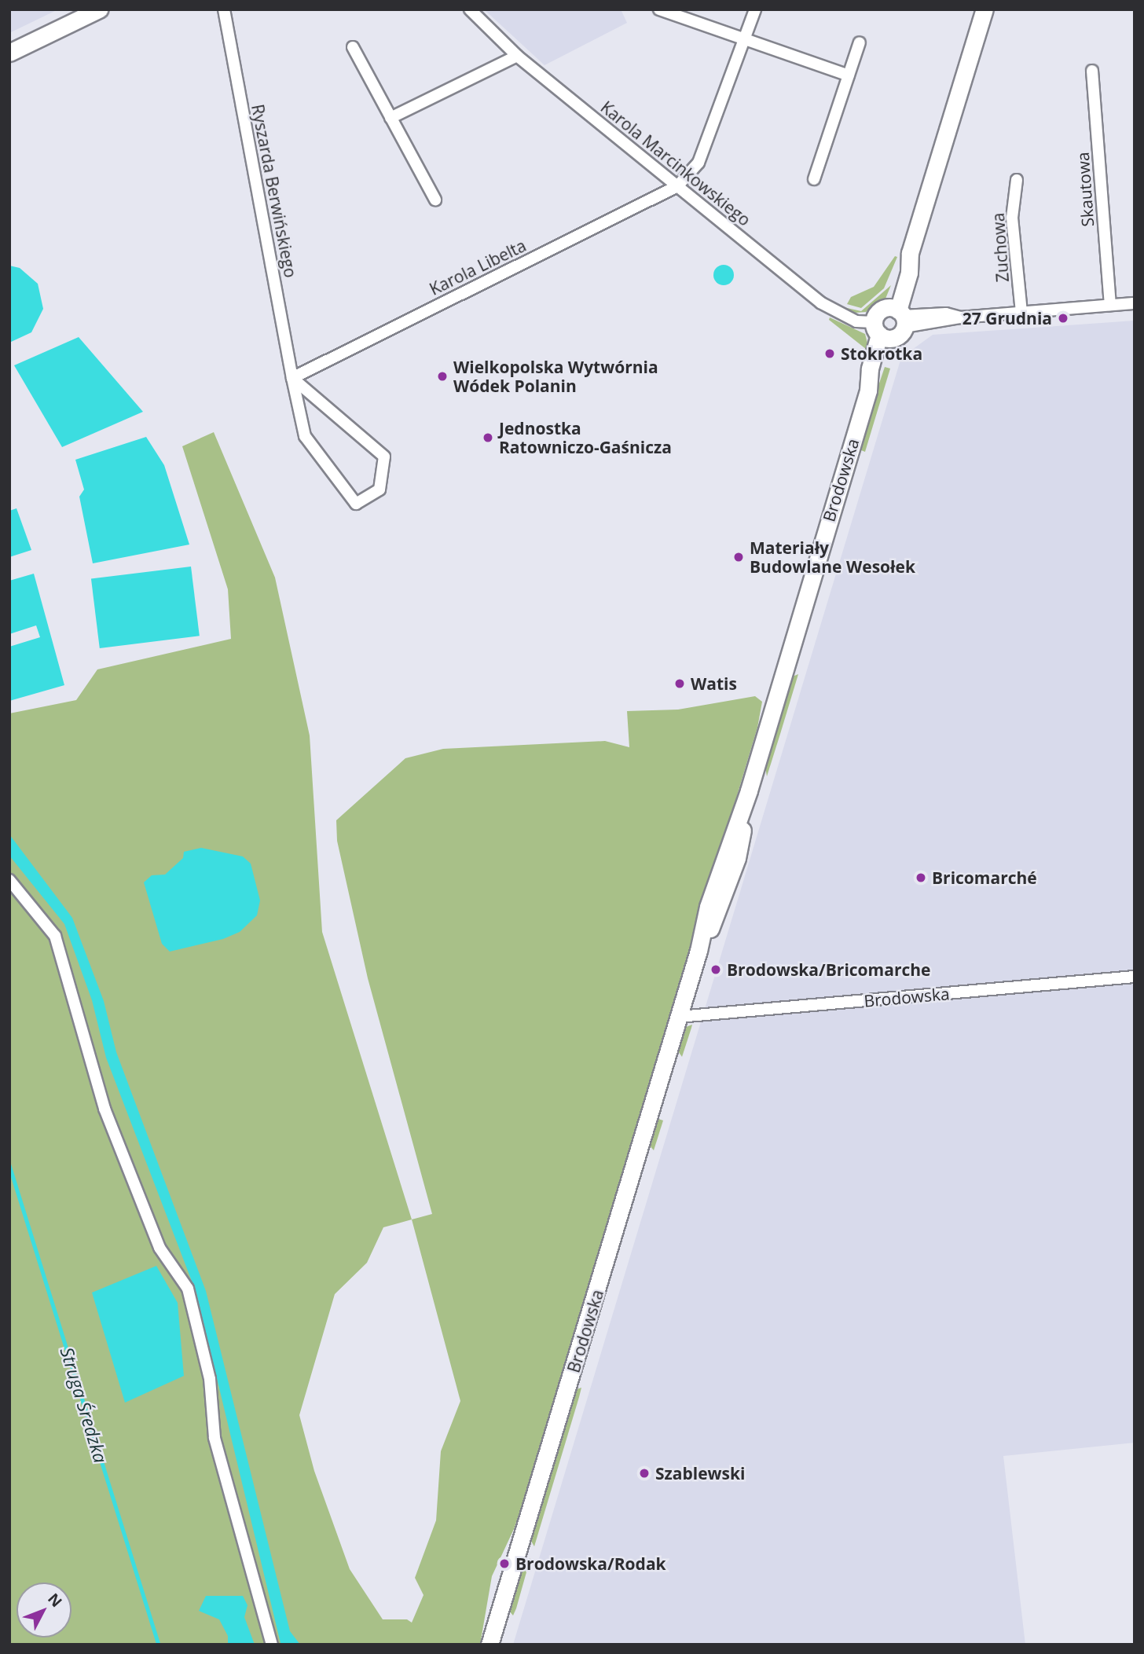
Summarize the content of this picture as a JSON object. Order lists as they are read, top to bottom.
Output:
{
  "streets": {
    "street": [
      "Karola Marcinkowskiego",
      "Skautowa",
      "Ryszarda Berwińskiego",
      "Zuchowa",
      "Karola Libelta",
      "Brodowska"
    ]
  },
  "crossings": [
    ["Karola Marcinkowskiego", "Karola Libelta"],
    ["Karola Marcinkowskiego", "Brodowska"],
    ["Ryszarda Berwińskiego", "Karola Libelta"]
  ],
  "water": ["Struga Średzka"],
  "places": [
    "27 Grudnia",
    "Stokrotka",
    "Wielkopolska Wytwórnia Wódek Polanin",
    "Jednostka Ratowniczo-Gaśnicza",
    "Materiały Budowlane Wesołek",
    "Watis",
    "Bricomarché",
    "Brodowska/Bricomarche",
    "Szablewski",
    "Brodowska/Rodak"
  ],
  "north": "top right"
}
